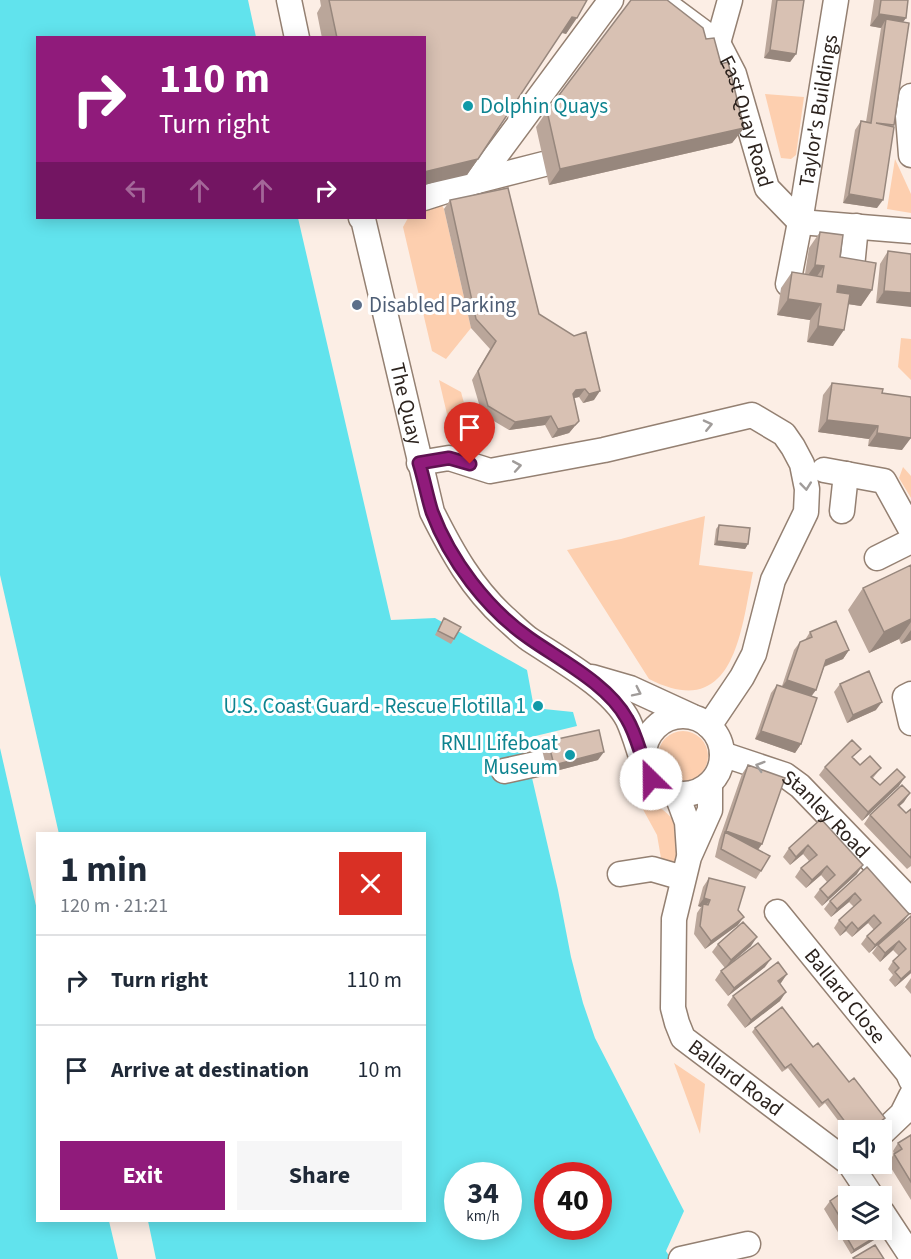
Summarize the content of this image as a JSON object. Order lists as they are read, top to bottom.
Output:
{
  "streets": {
    "street": [
      "Taylor's Buildings",
      "East Quay Road",
      "The Quay",
      "Stanley Road",
      "Ballard Close",
      "Ballard Road"
    ]
  },
  "crossings": [
    ["Taylor's Buildings", "East Quay Road"],
    ["The Quay", "Stanley Road"],
    ["The Quay", "Ballard Road"],
    ["Stanley Road", "Ballard Road"]
  ],
  "one_way": ["Stanley Road"],
  "places": [
    "Dolphin Quays",
    "Disabled Parking",
    "U.S. Coast Guard - Rescue Flotilla 1",
    "RNLI Lifeboat Museum"
  ],
  "page": {
    "turn": ["110 m", "Turn right"],
    "heading": ["1 min", "120 m · 21:21"],
    "list": [
      {
        "name": "Turn right",
        "value": "110 m"
      },
      {
        "name": "Arrive at destination",
        "value": "10 m"
      }
    ],
    "buttons": ["Exit", "Share"],
    "speed": "34 km/h",
    "limit": "40"
  }
}
